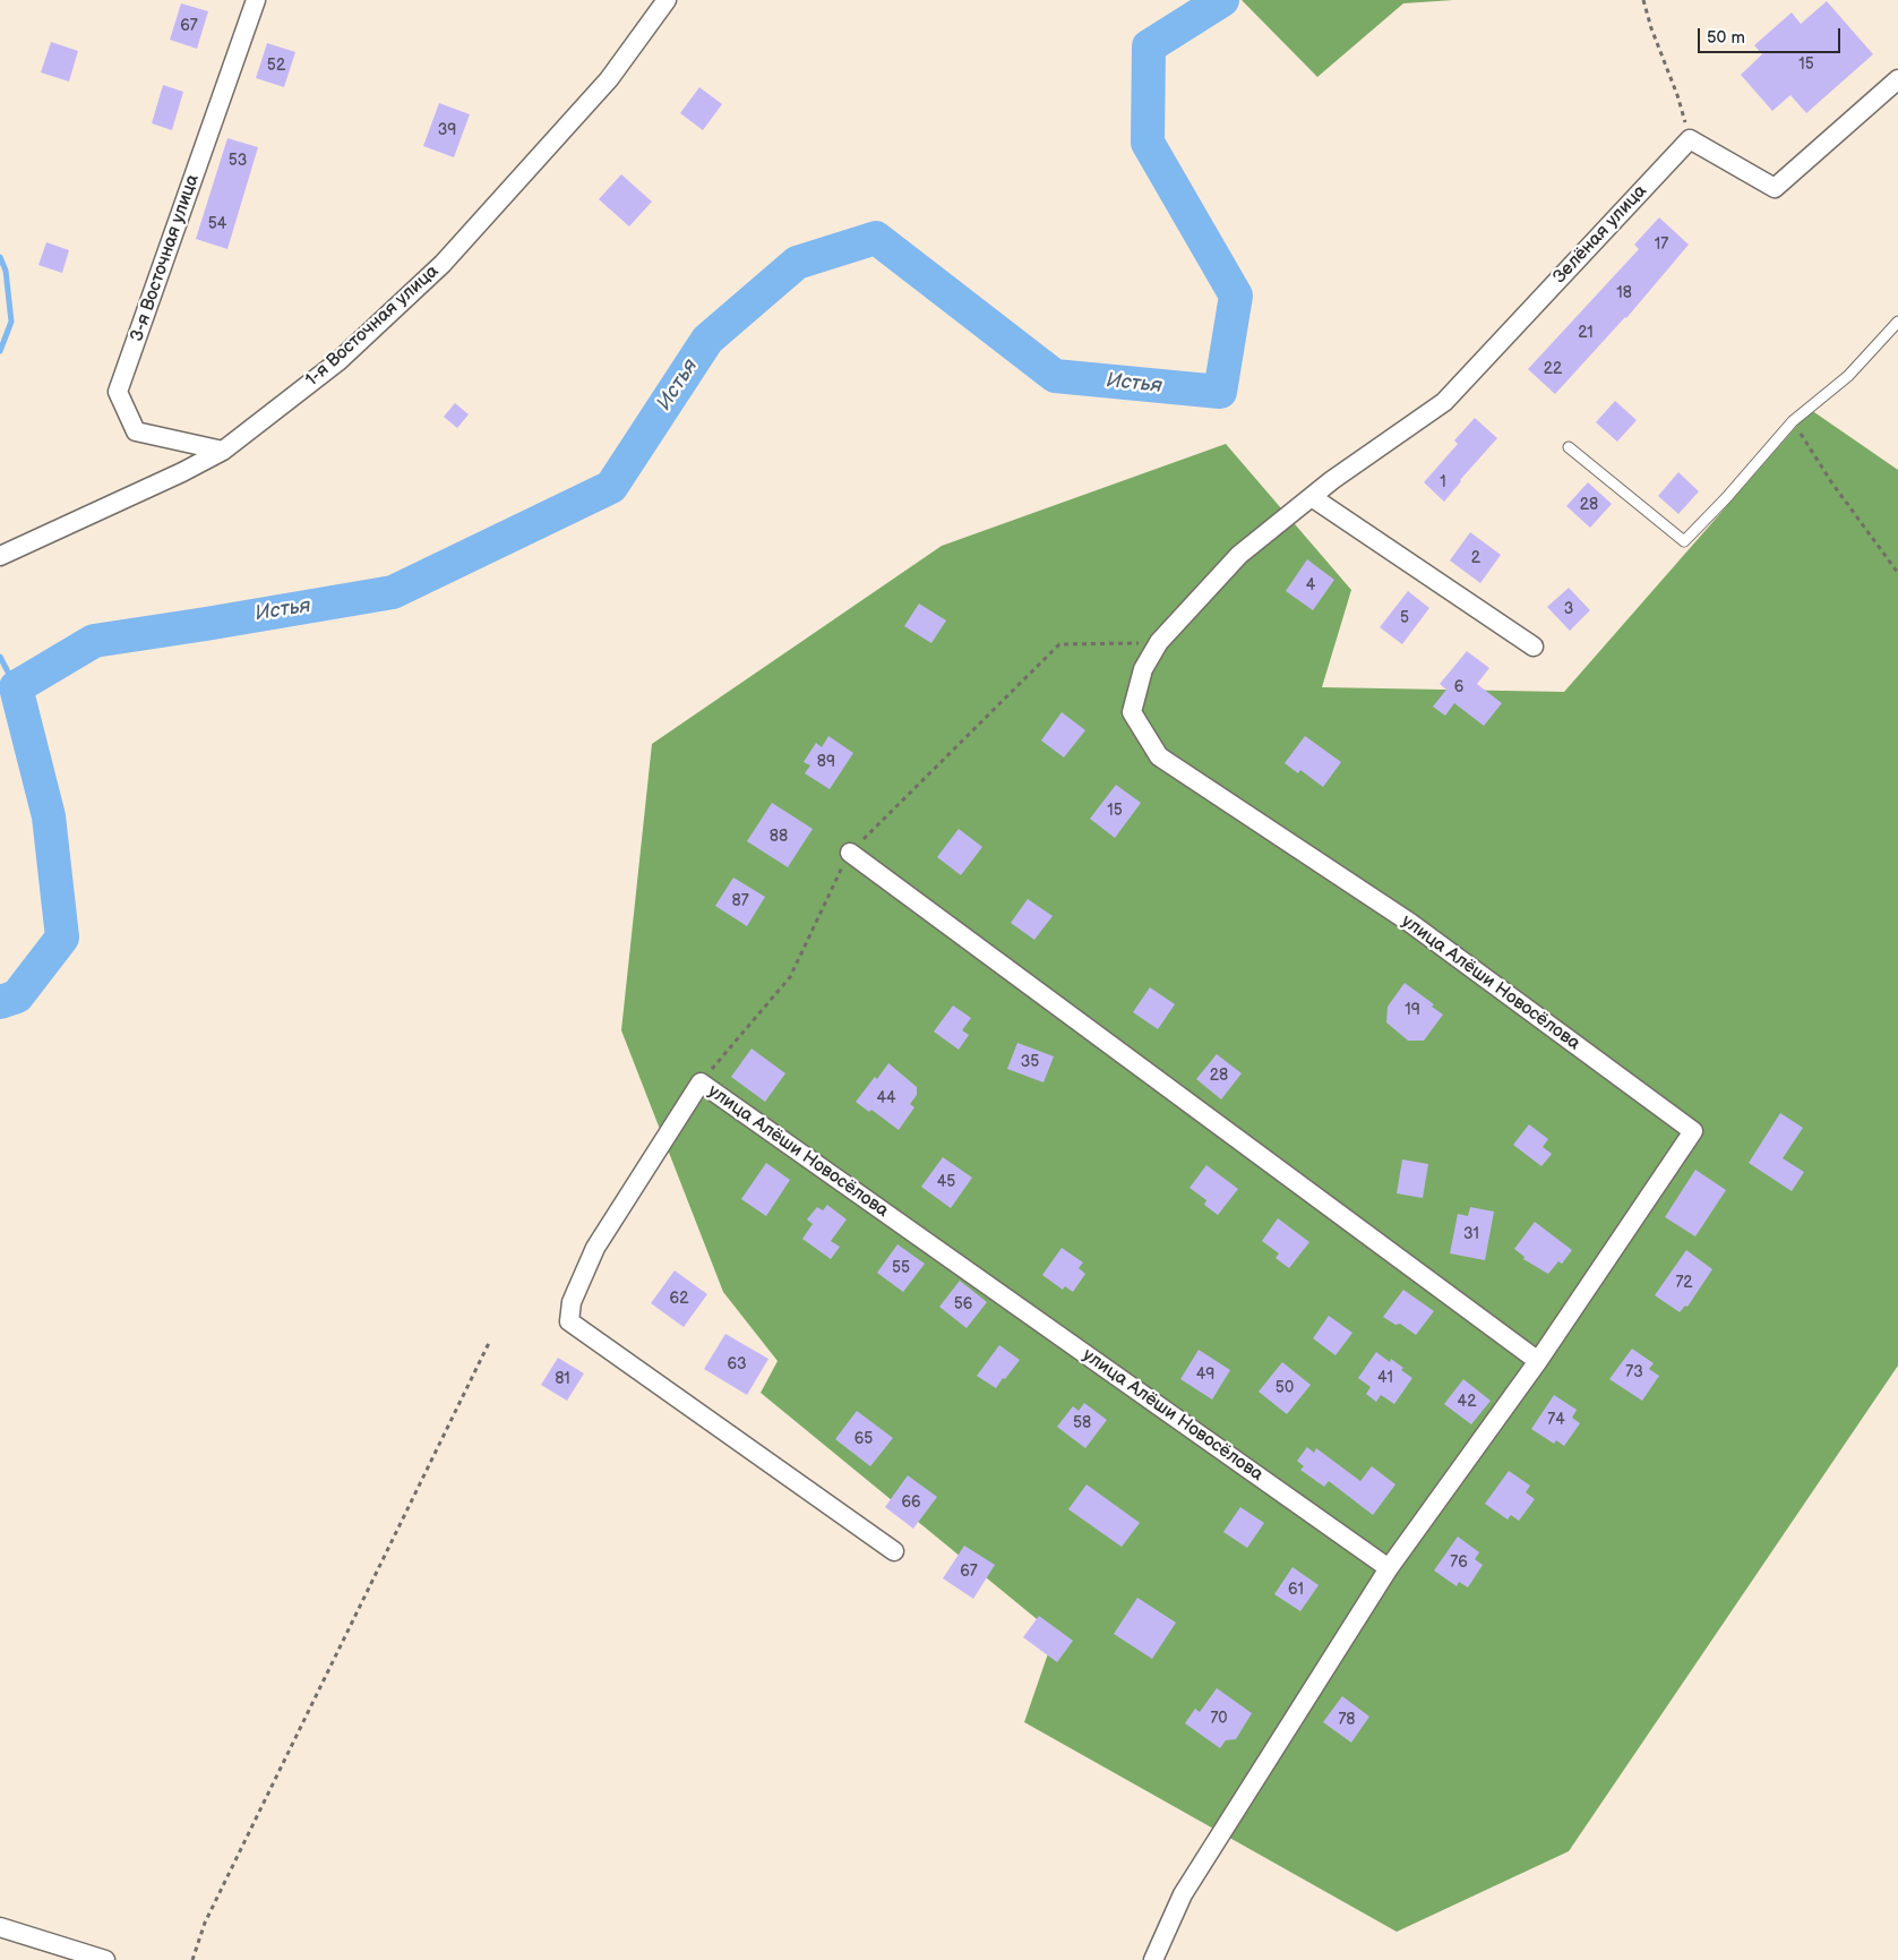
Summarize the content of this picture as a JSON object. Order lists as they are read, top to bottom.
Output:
{
  "streets": {
    "street": [
      "Зелёная улица",
      "3-я Восточная улица",
      "1-я Восточная улица",
      "улица Алёши Новосёлова"
    ]
  },
  "crossings": [
    ["Зелёная улица", "улица Алёши Новосёлова"],
    ["3-я Восточная улица", "1-я Восточная улица"]
  ],
  "water": ["Истья"],
  "house_numbers": [
    "67",
    "15",
    "52",
    "39",
    "53",
    "54",
    "17",
    "18",
    "21",
    "22",
    "1",
    "28",
    "2",
    "4",
    "3",
    "5",
    "6",
    "89",
    "15",
    "88",
    "87",
    "19",
    "35",
    "28",
    "44",
    "45",
    "31",
    "55",
    "72",
    "62",
    "56",
    "63",
    "73",
    "49",
    "41",
    "81",
    "50",
    "42",
    "74",
    "58",
    "65",
    "66",
    "76",
    "67",
    "61",
    "70",
    "78"
  ],
  "scale_bar": "50 m"
}
